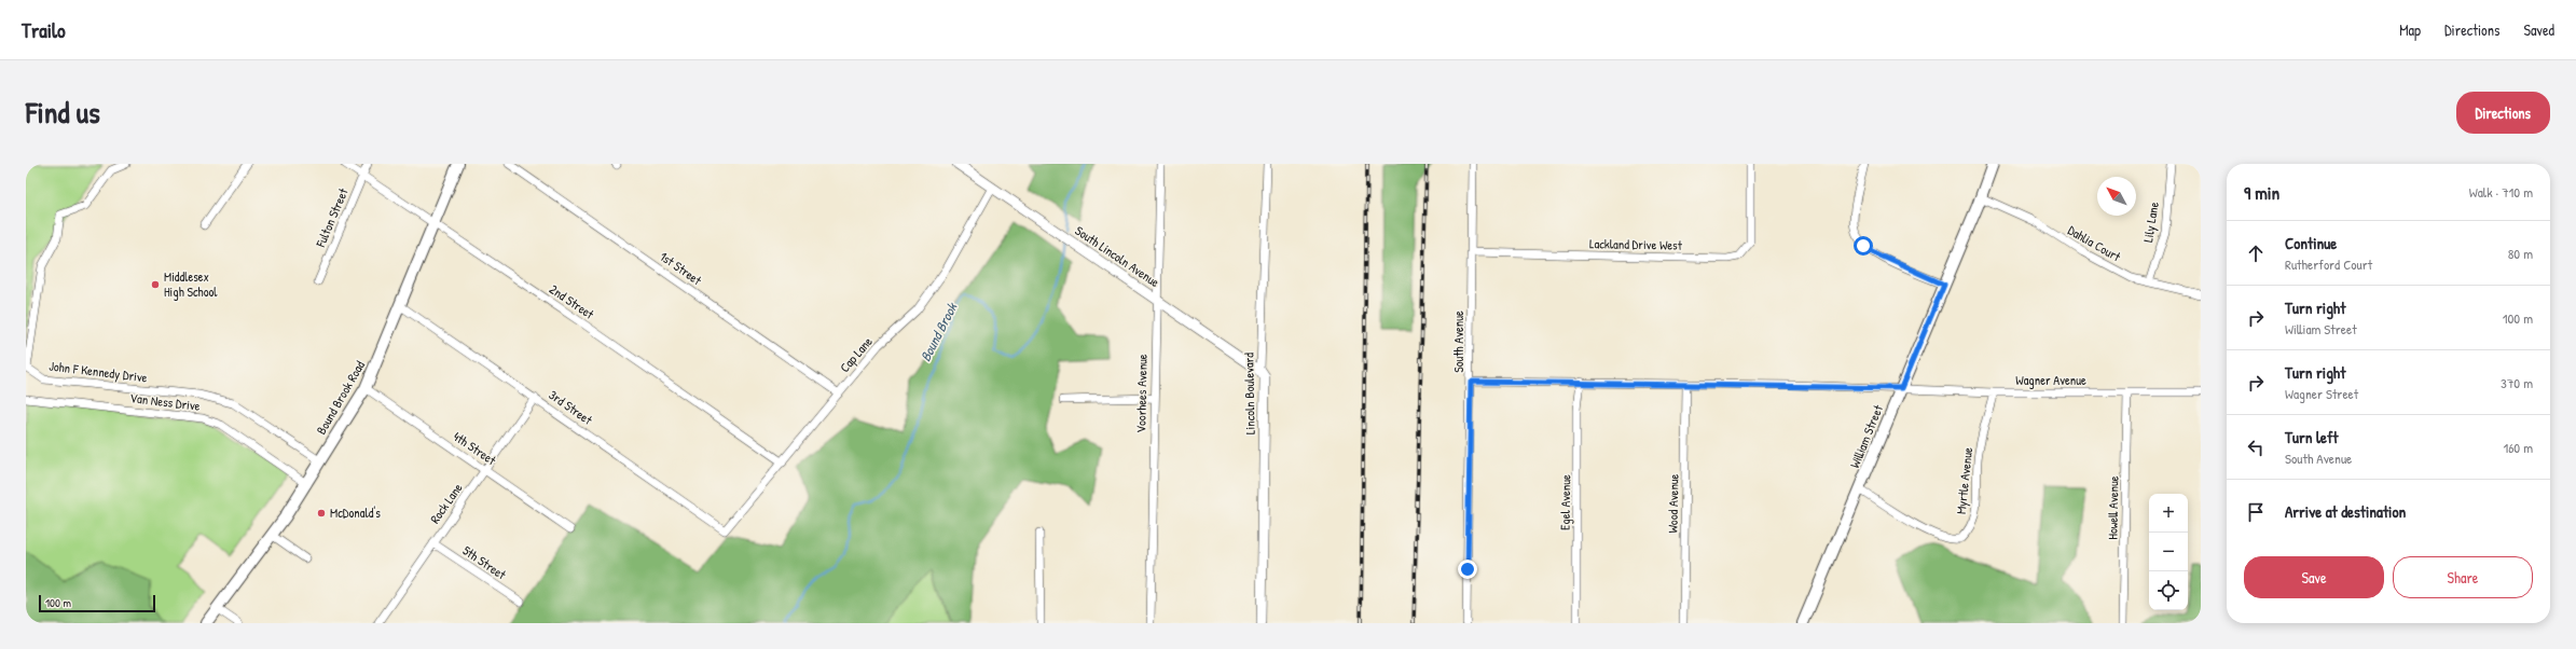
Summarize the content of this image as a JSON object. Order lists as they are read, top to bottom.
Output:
{
  "streets": {
    "main road": ["Bound Brook Road", "William Street"],
    "street": [
      "Fulton Street",
      "Lily Lane",
      "Dahlia Court",
      "Lackland Drive West",
      "South Lincoln Avenue",
      "1st Street",
      "2nd Street",
      "South Avenue",
      "Cap Lane",
      "John F Kennedy Drive",
      "Wagner Avenue",
      "Voorhees Avenue",
      "Lincoln Boulevard",
      "Van Ness Drive",
      "3rd Street",
      "4th Street",
      "Myrtle Avenue",
      "Egel Avenue",
      "Rock Lane",
      "Wood Avenue",
      "Howell Avenue",
      "5th Street"
    ]
  },
  "crossings": [
    ["Fulton Street", "2nd Street"],
    ["Lily Lane", "Dahlia Court"],
    ["Dahlia Court", "William Street"],
    ["Lackland Drive West", "South Avenue"],
    ["South Lincoln Avenue", "Cap Lane"],
    ["South Lincoln Avenue", "Voorhees Avenue"],
    ["South Lincoln Avenue", "Lincoln Boulevard"],
    ["1st Street", "Cap Lane"],
    ["2nd Street", "Cap Lane"],
    ["2nd Street", "Bound Brook Road"],
    ["South Avenue", "Wagner Avenue"],
    ["Cap Lane", "3rd Street"],
    ["John F Kennedy Drive", "Bound Brook Road"],
    ["Wagner Avenue", "William Street"],
    ["Wagner Avenue", "Myrtle Avenue"],
    ["Wagner Avenue", "Egel Avenue"],
    ["Wagner Avenue", "Wood Avenue"],
    ["Wagner Avenue", "Howell Avenue"],
    ["Bound Brook Road", "Van Ness Drive"],
    ["Bound Brook Road", "3rd Street"],
    ["Bound Brook Road", "4th Street"],
    ["3rd Street", "Rock Lane"],
    ["William Street", "Myrtle Avenue"],
    ["4th Street", "Rock Lane"],
    ["Rock Lane", "5th Street"]
  ],
  "water": ["Bound Brook"],
  "places": ["Middlesex High School", "McDonald's"],
  "scale_bar": "100 m",
  "north": "top left",
  "page": {
    "header": "Trailo",
    "nav": ["Map", "Directions", "Saved"],
    "title": "Find us",
    "buttons": [
      "Directions",
      ["Save", "Share"]
    ],
    "heading": ["9 min", "Walk · 710 m"],
    "list": [
      ["Continue", "Rutherford Court", "80 m"],
      ["Turn right", "William Street", "100 m"],
      ["Turn right", "Wagner Street", "370 m"],
      ["Turn left", "South Avenue", "160 m"],
      "Arrive at destination"
    ],
    "map_buttons": ["+", "−"],
    "scale": "100 m"
  }
}
